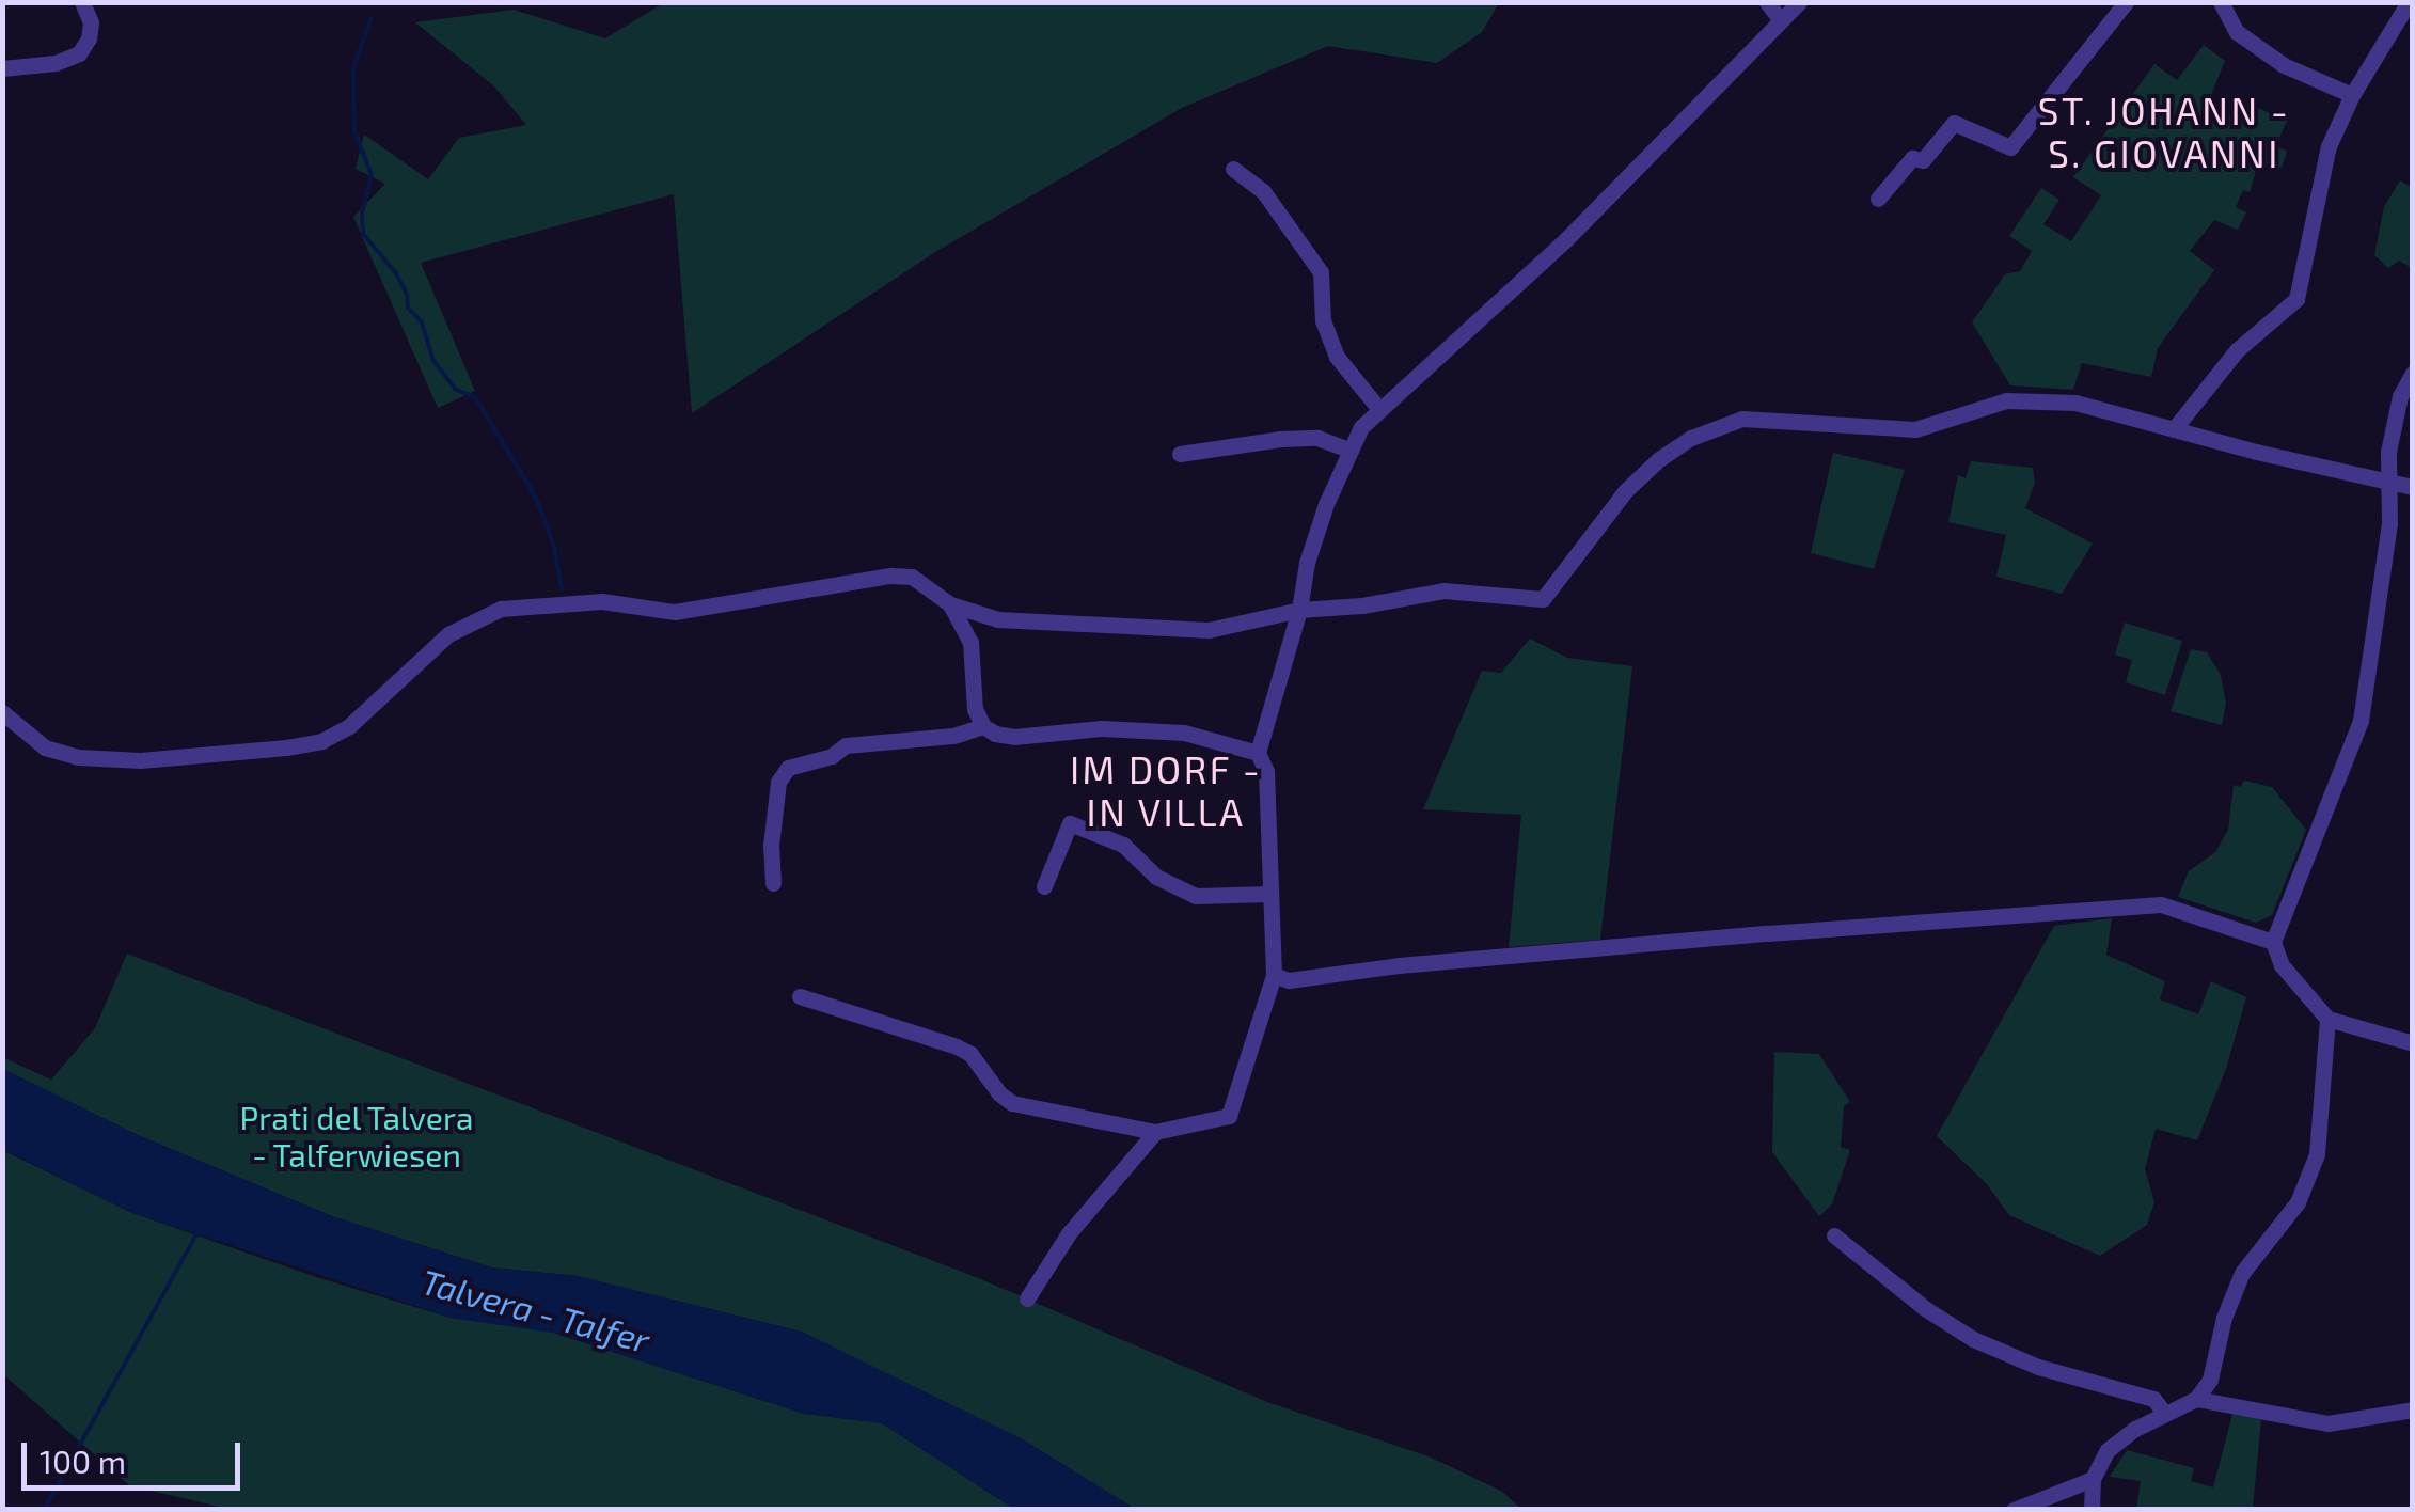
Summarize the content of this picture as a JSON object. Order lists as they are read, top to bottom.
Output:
{
  "districts": ["ST. JOHANN - S. GIOVANNI", "IM DORF - IN VILLA"],
  "water": ["Talvera - Talfer"],
  "parks": ["Prati del Talvera - Talferwiesen"],
  "scale_bar": "100 m"
}
